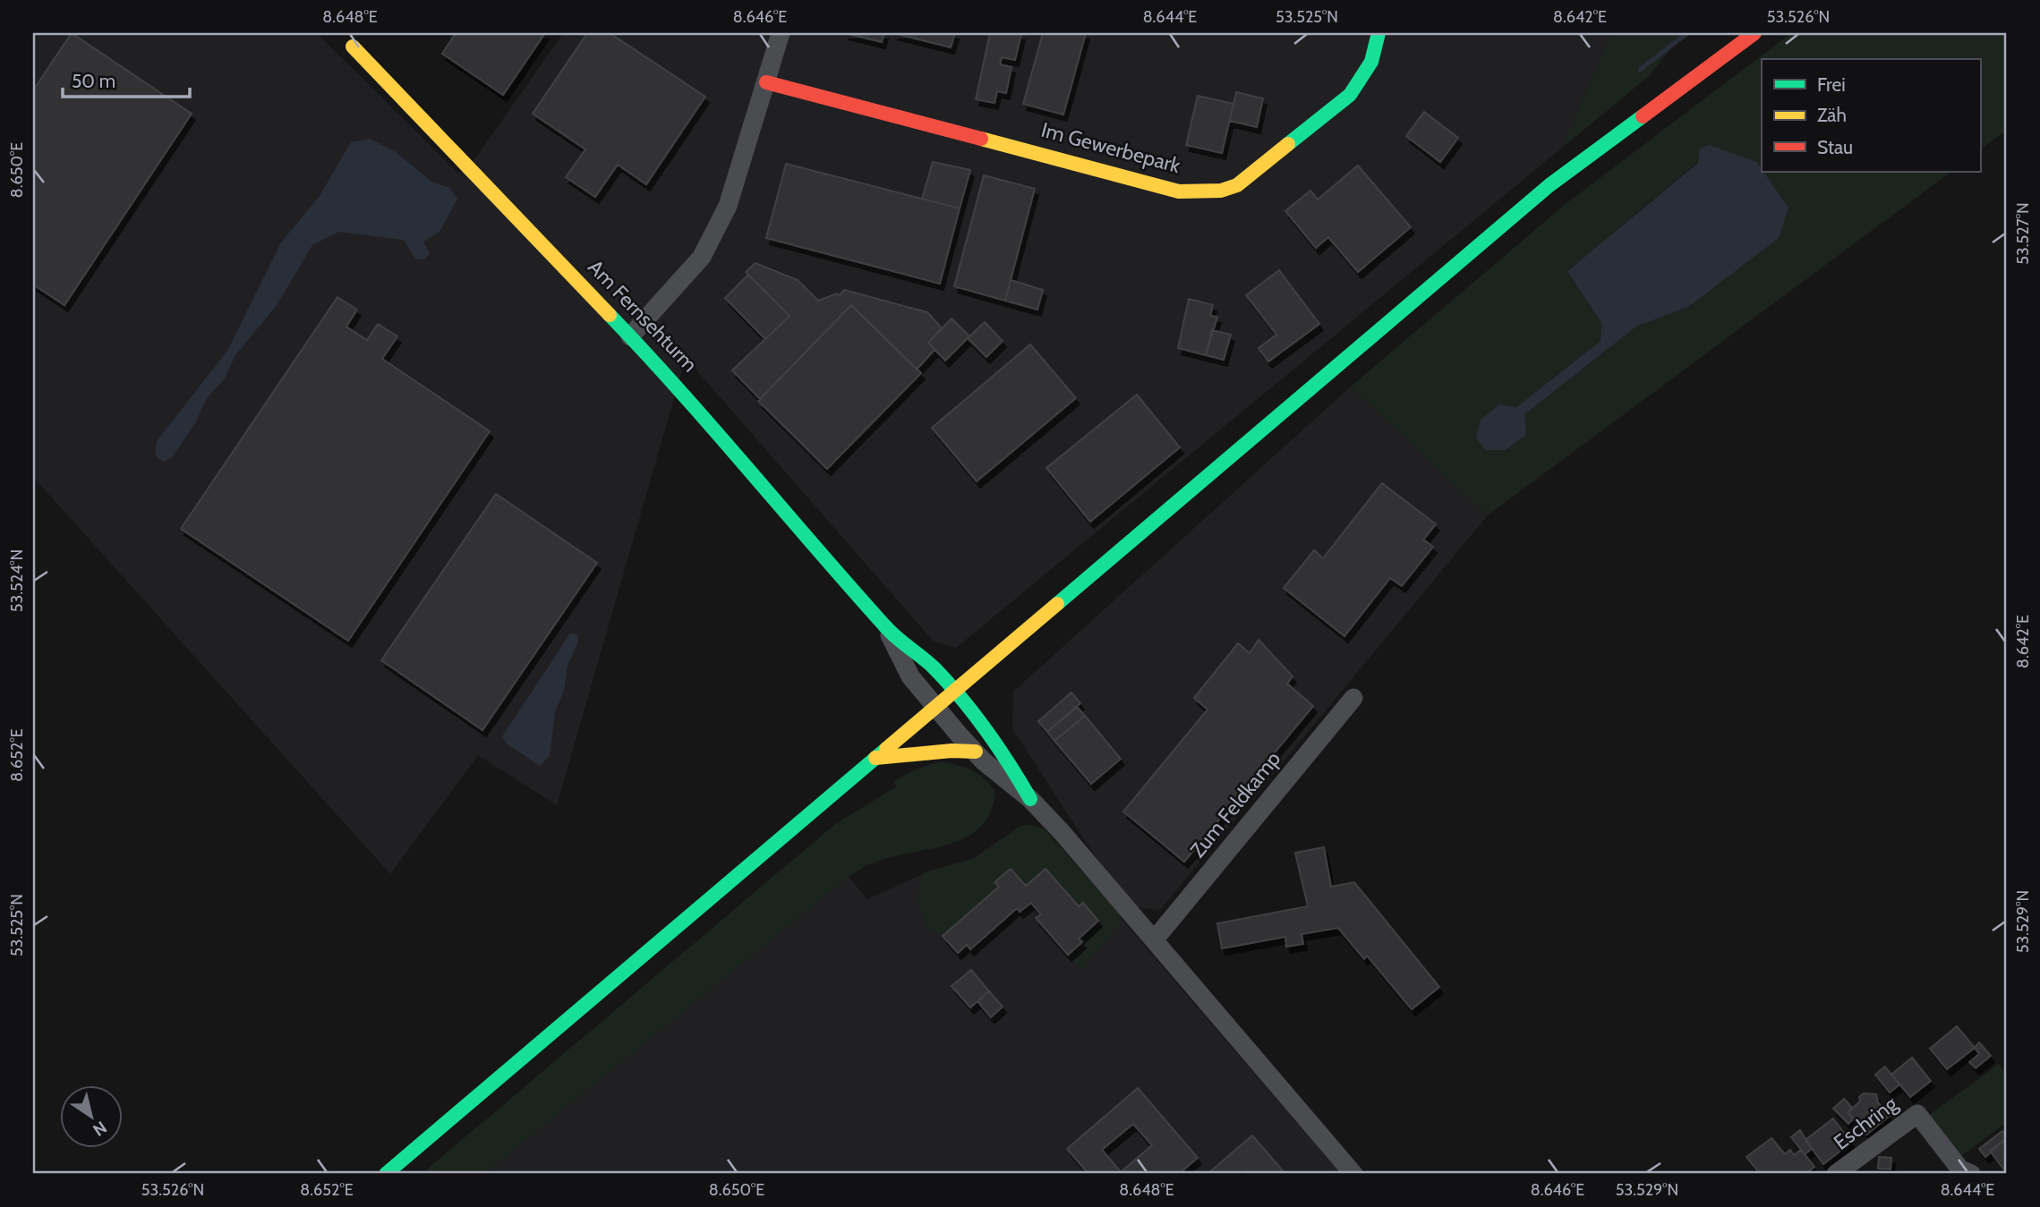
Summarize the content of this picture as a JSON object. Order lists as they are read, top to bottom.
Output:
{
  "streets": {
    "main road": ["Im Gewerbepark", "Am Fernsehturm"],
    "street": ["Zum Feldkamp", "Eschring"]
  },
  "legend": ["Frei", "Zäh", "Stau"],
  "scale_bar": "50 m",
  "north": "bottom right",
  "coordinates": [
    "8.648°E",
    "8.646°E",
    "8.644°E",
    "53.525°N",
    "8.642°E",
    "53.526°N",
    "8.650°E",
    "53.527°N",
    "53.524°N",
    "8.652°E",
    "53.529°N"
  ]
}
